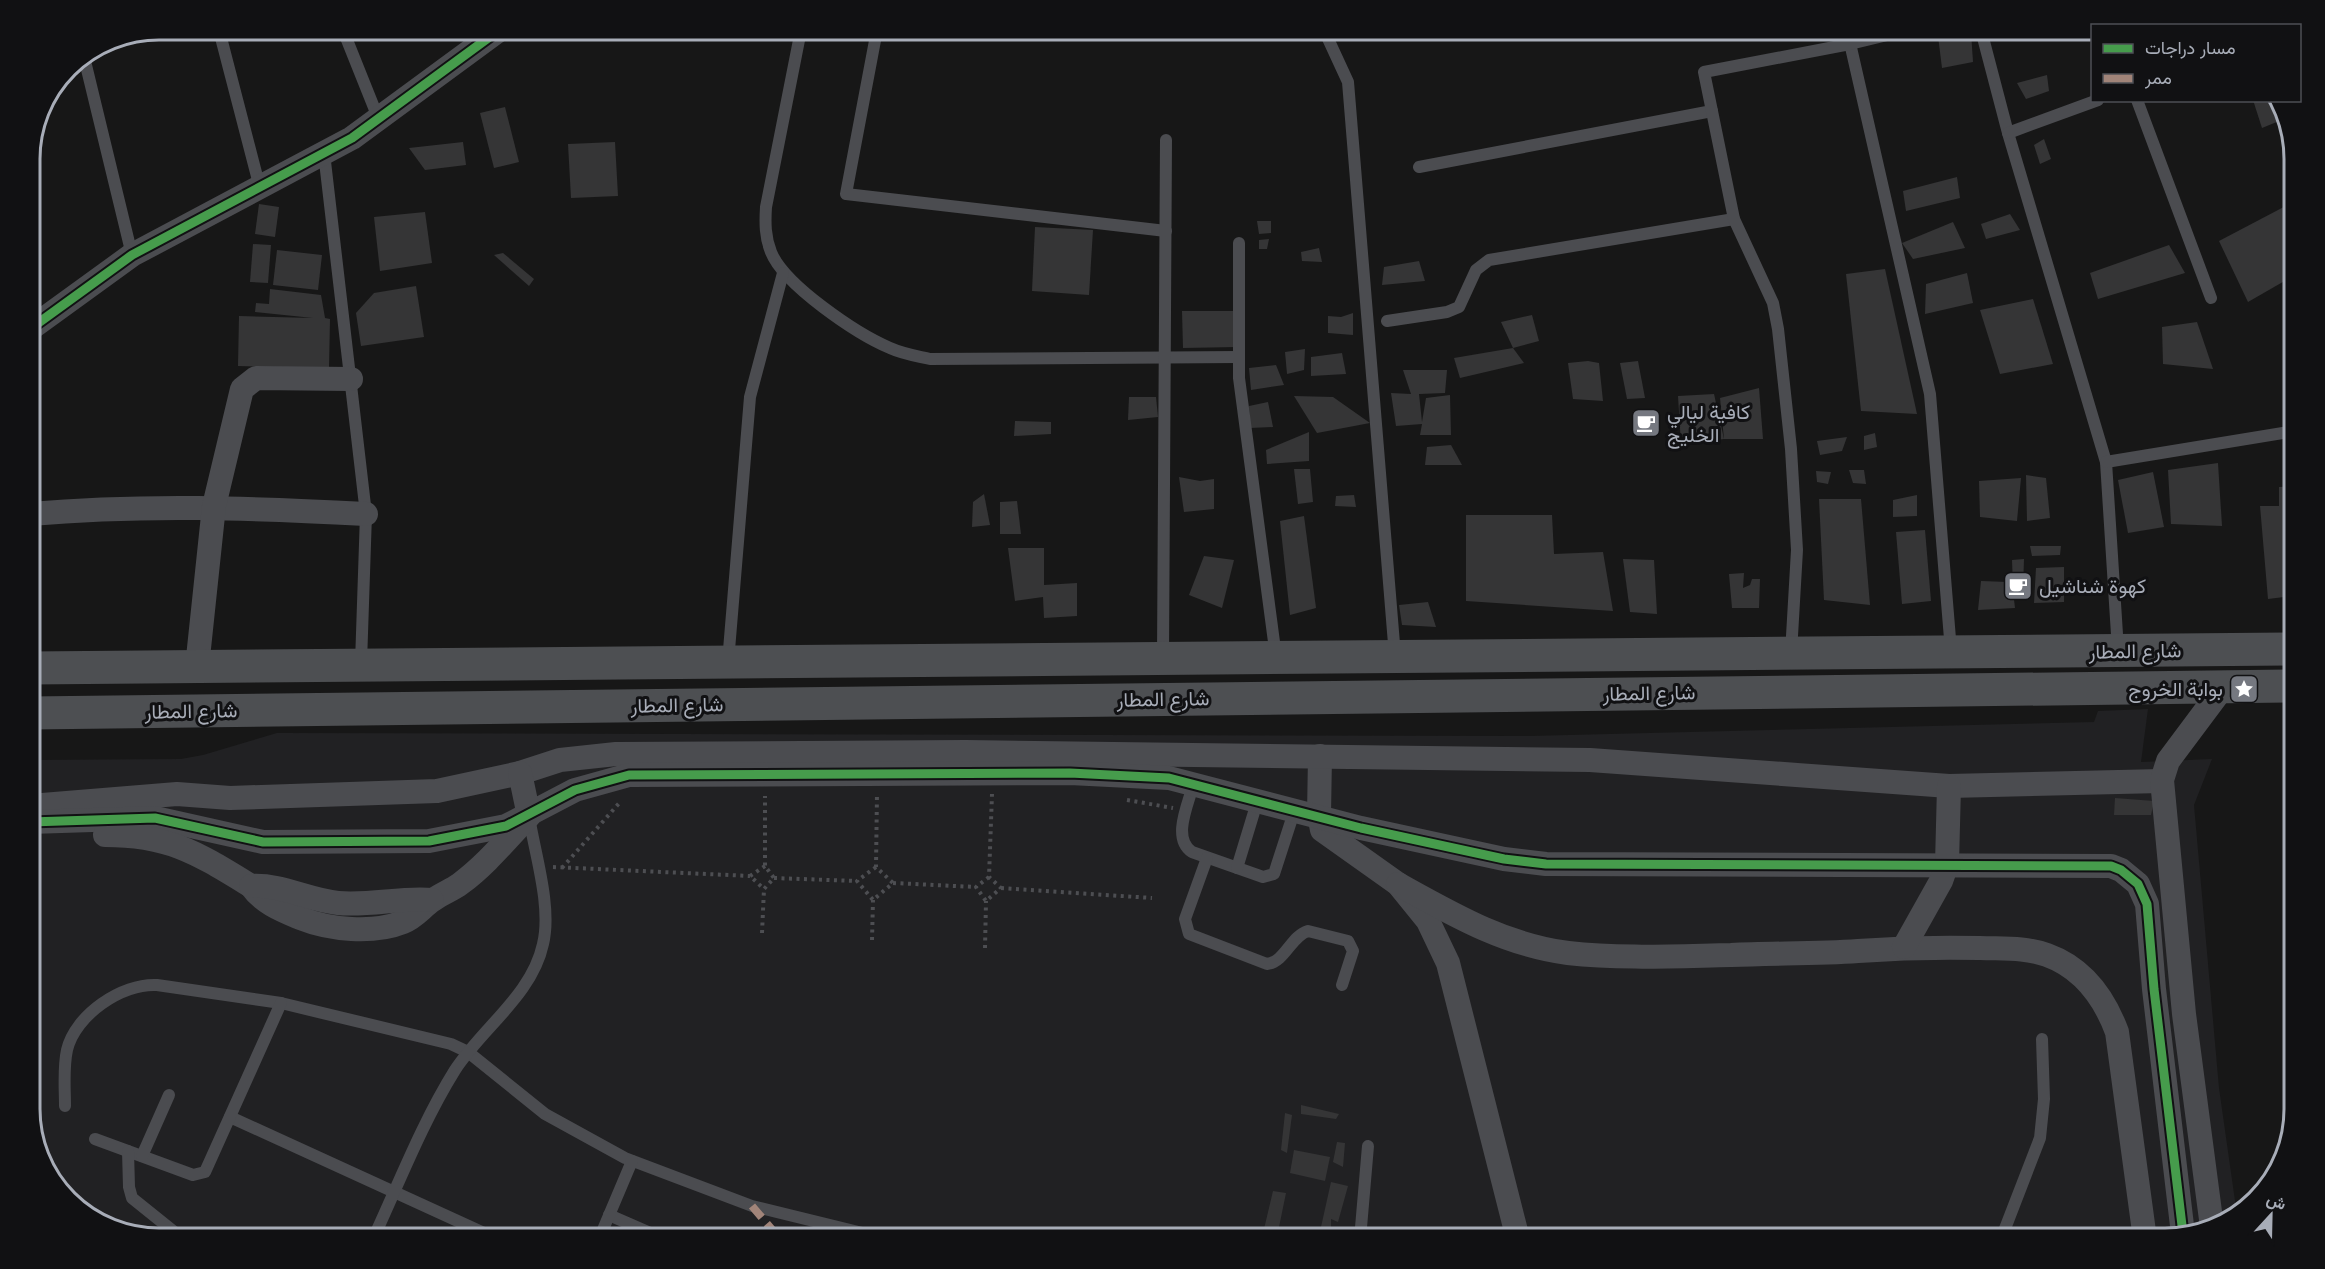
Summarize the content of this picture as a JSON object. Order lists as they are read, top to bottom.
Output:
{
  "streets": {
    "main road": ["شارع المطار"]
  },
  "places": {
    "cafe": ["كافية ليالي الخليج", "كهوة شناشيل"],
    "place": ["بوابة الخروج"]
  },
  "legend": ["مسار دراجات", "ممر"],
  "north": "top"
}
